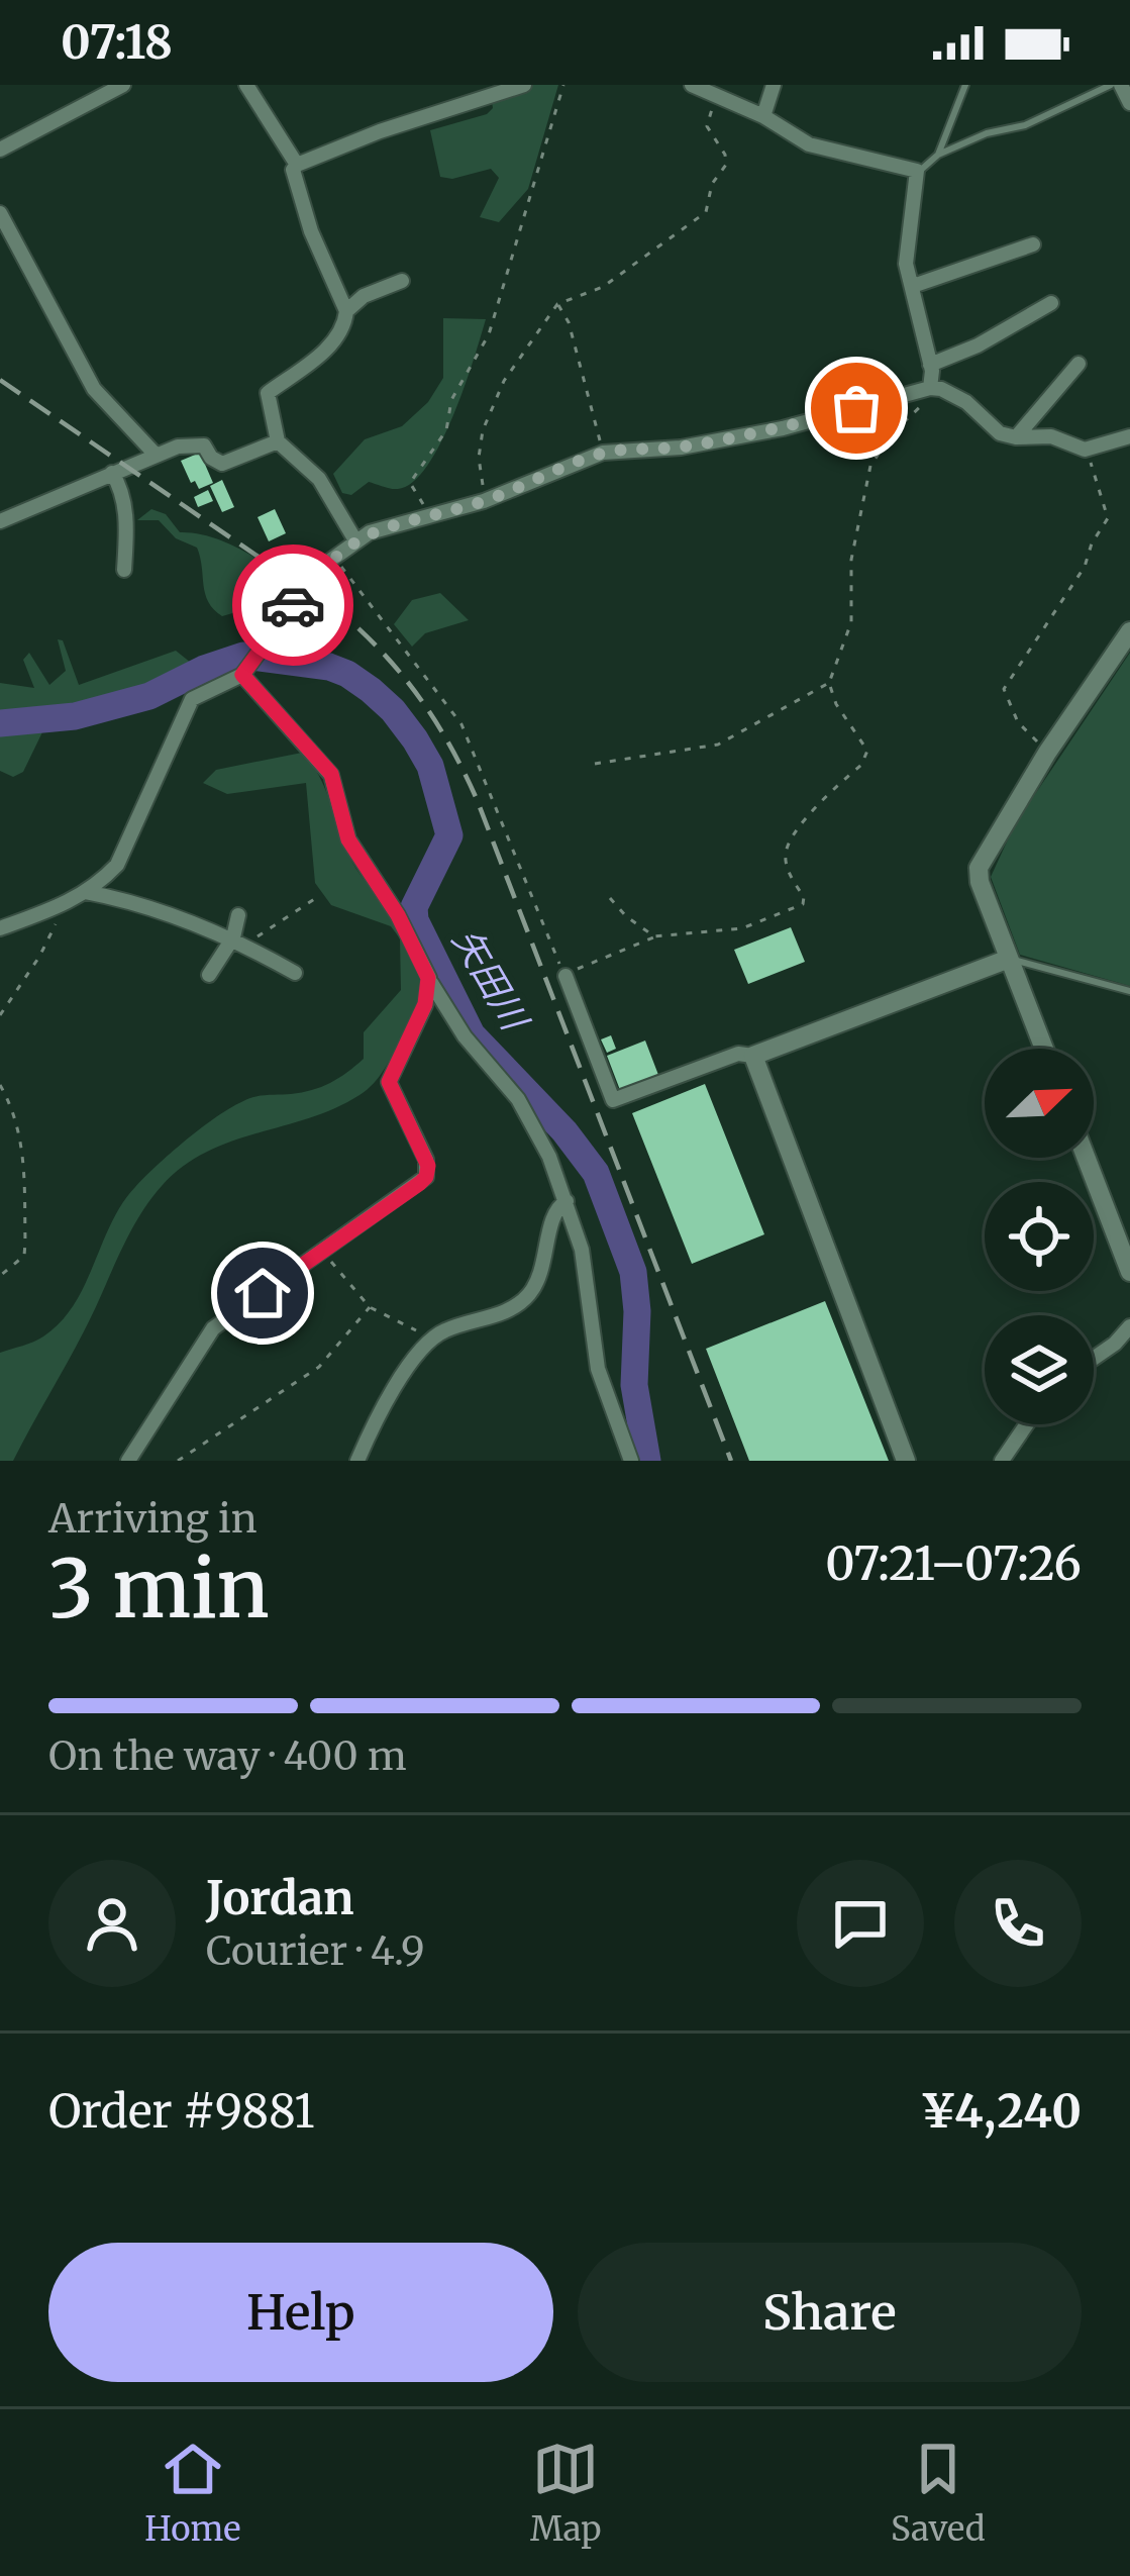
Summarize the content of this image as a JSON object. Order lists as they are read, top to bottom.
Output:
{
  "water": ["矢田川"],
  "north": "top right",
  "page": {
    "status": "07:18",
    "heading": ["3 min", "Arriving in", "07:21–07:26"],
    "panel": [
      "Jordan",
      "Courier · 4.9",
      "Order #9881",
      "¥4,240"
    ],
    "bar": "On the way · 400 m",
    "buttons": ["Help", "Share"],
    "tabs": ["Home", "Map", "Saved"]
  }
}
